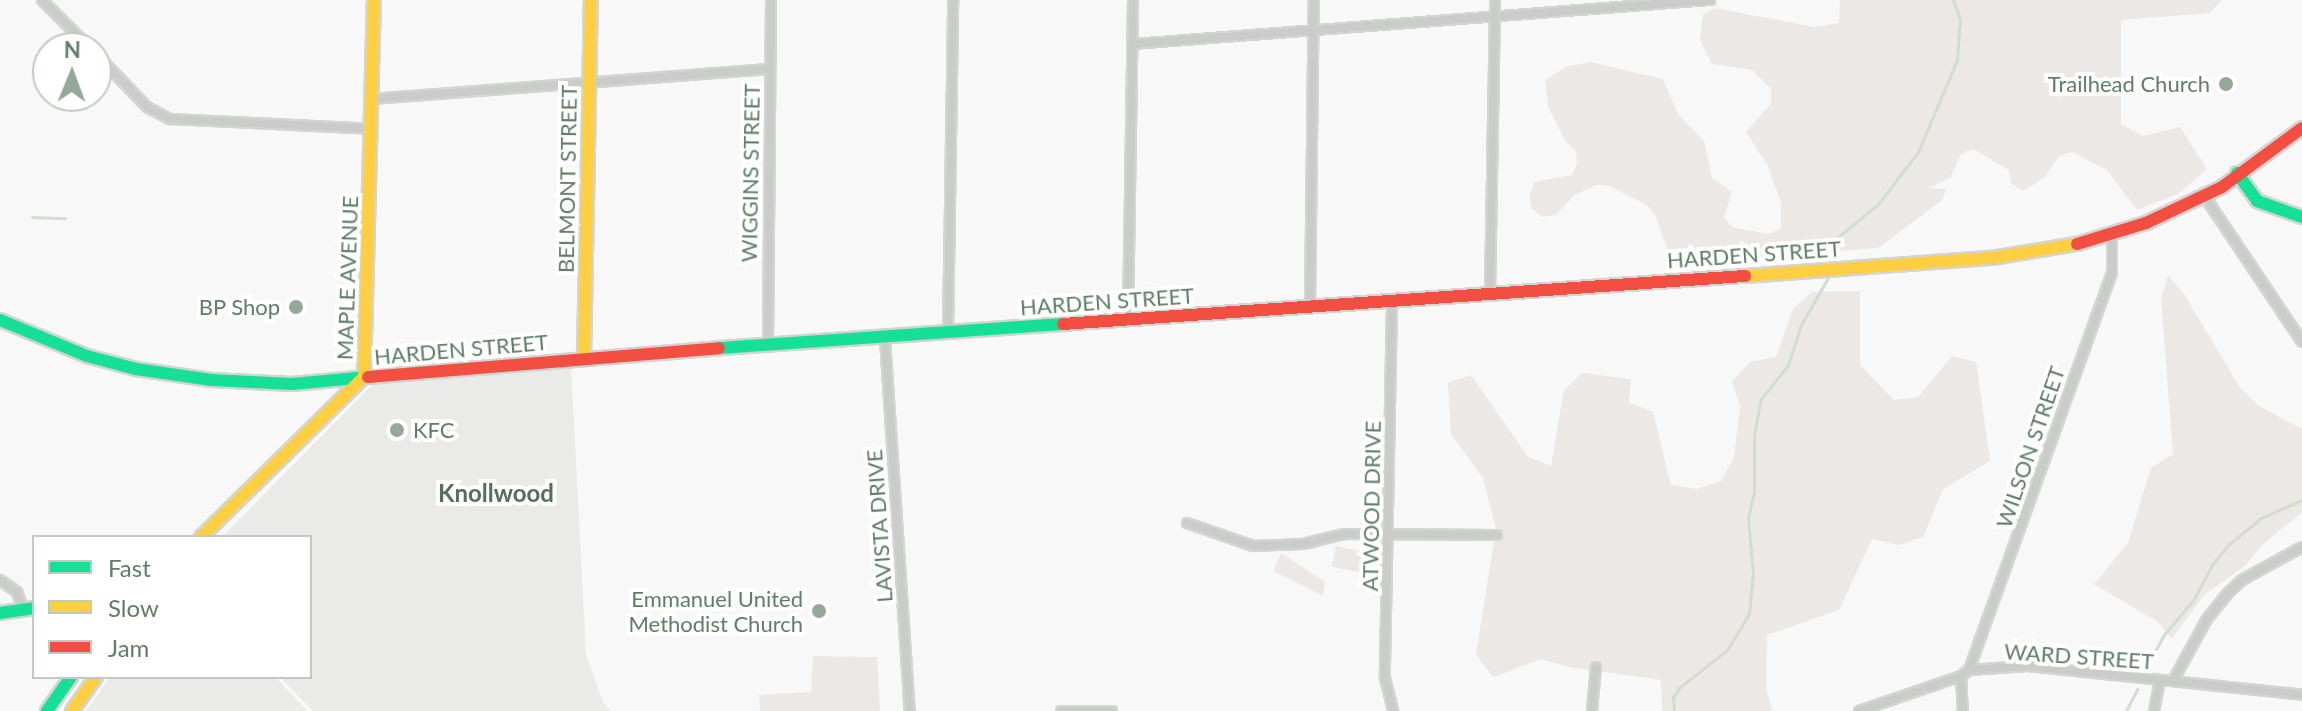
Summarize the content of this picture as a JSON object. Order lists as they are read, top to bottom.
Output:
{
  "streets": {
    "main road": ["BELMONT STREET", "HARDEN STREET", "MAPLE AVENUE"],
    "street": [
      "WIGGINS STREET",
      "WILSON STREET",
      "ATWOOD DRIVE",
      "LAVISTA DRIVE",
      "WARD STREET"
    ]
  },
  "crossings": [
    ["WIGGINS STREET", "HARDEN STREET"],
    ["BELMONT STREET", "HARDEN STREET"],
    ["HARDEN STREET", "MAPLE AVENUE"],
    ["HARDEN STREET", "WILSON STREET"],
    ["HARDEN STREET", "ATWOOD DRIVE"],
    ["HARDEN STREET", "LAVISTA DRIVE"],
    ["WILSON STREET", "WARD STREET"]
  ],
  "districts": ["Knollwood"],
  "places": [
    "Trailhead Church",
    "BP Shop",
    "KFC",
    "Emmanuel United Methodist Church"
  ],
  "legend": ["Fast", "Slow", "Jam"],
  "north": "top"
}
